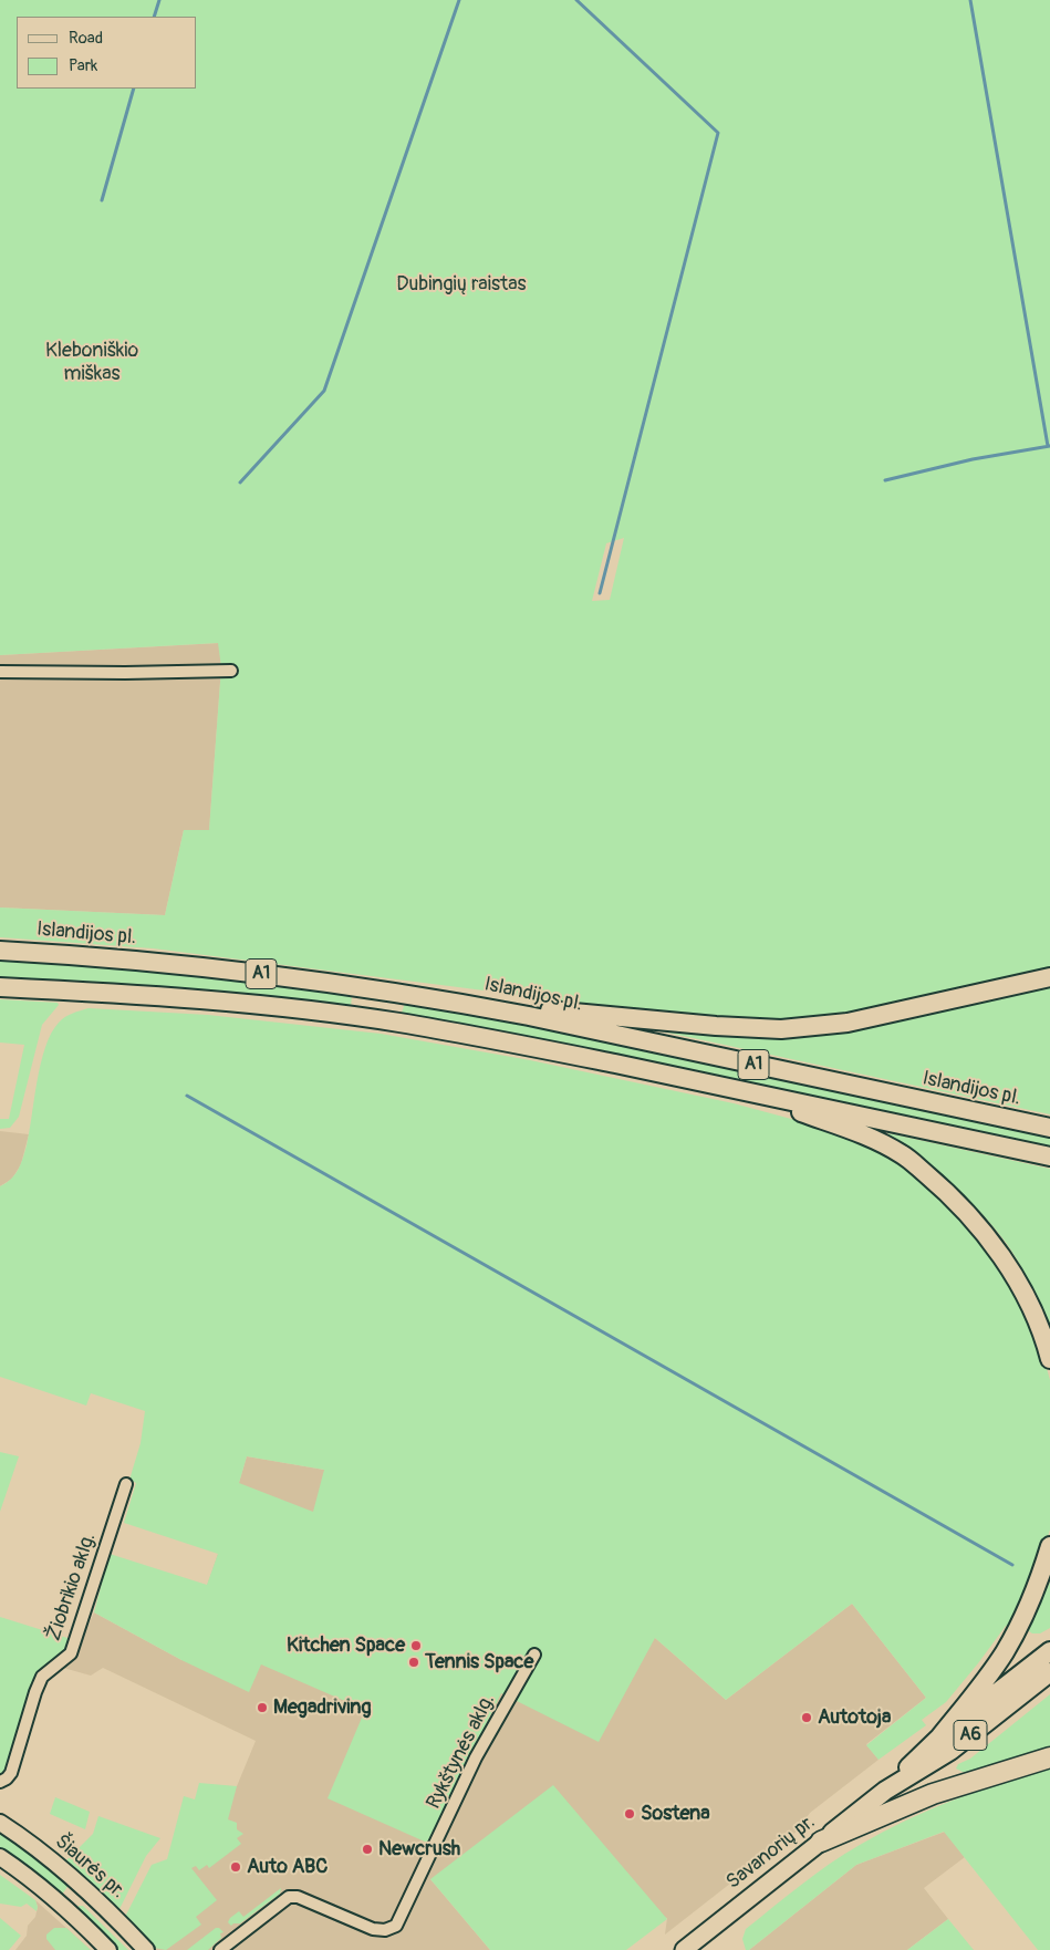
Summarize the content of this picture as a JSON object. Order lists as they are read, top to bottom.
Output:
{
  "streets": {
    "highway": [
      "Islandijos pl.",
      "A1",
      "A6",
      "Savanorių pr."
    ],
    "main road": ["Šiaurės pr."],
    "street": ["Žiobrikio aklg.", "Rykštynės aklg."]
  },
  "parks": ["Dubingių raistas", "Kleboniškio miškas"],
  "places": [
    "Kitchen Space",
    "Tennis Space",
    "Megadriving",
    "Autotoja",
    "Sostena",
    "Newcrush",
    "Auto ABC"
  ],
  "legend": ["Road", "Park"]
}
